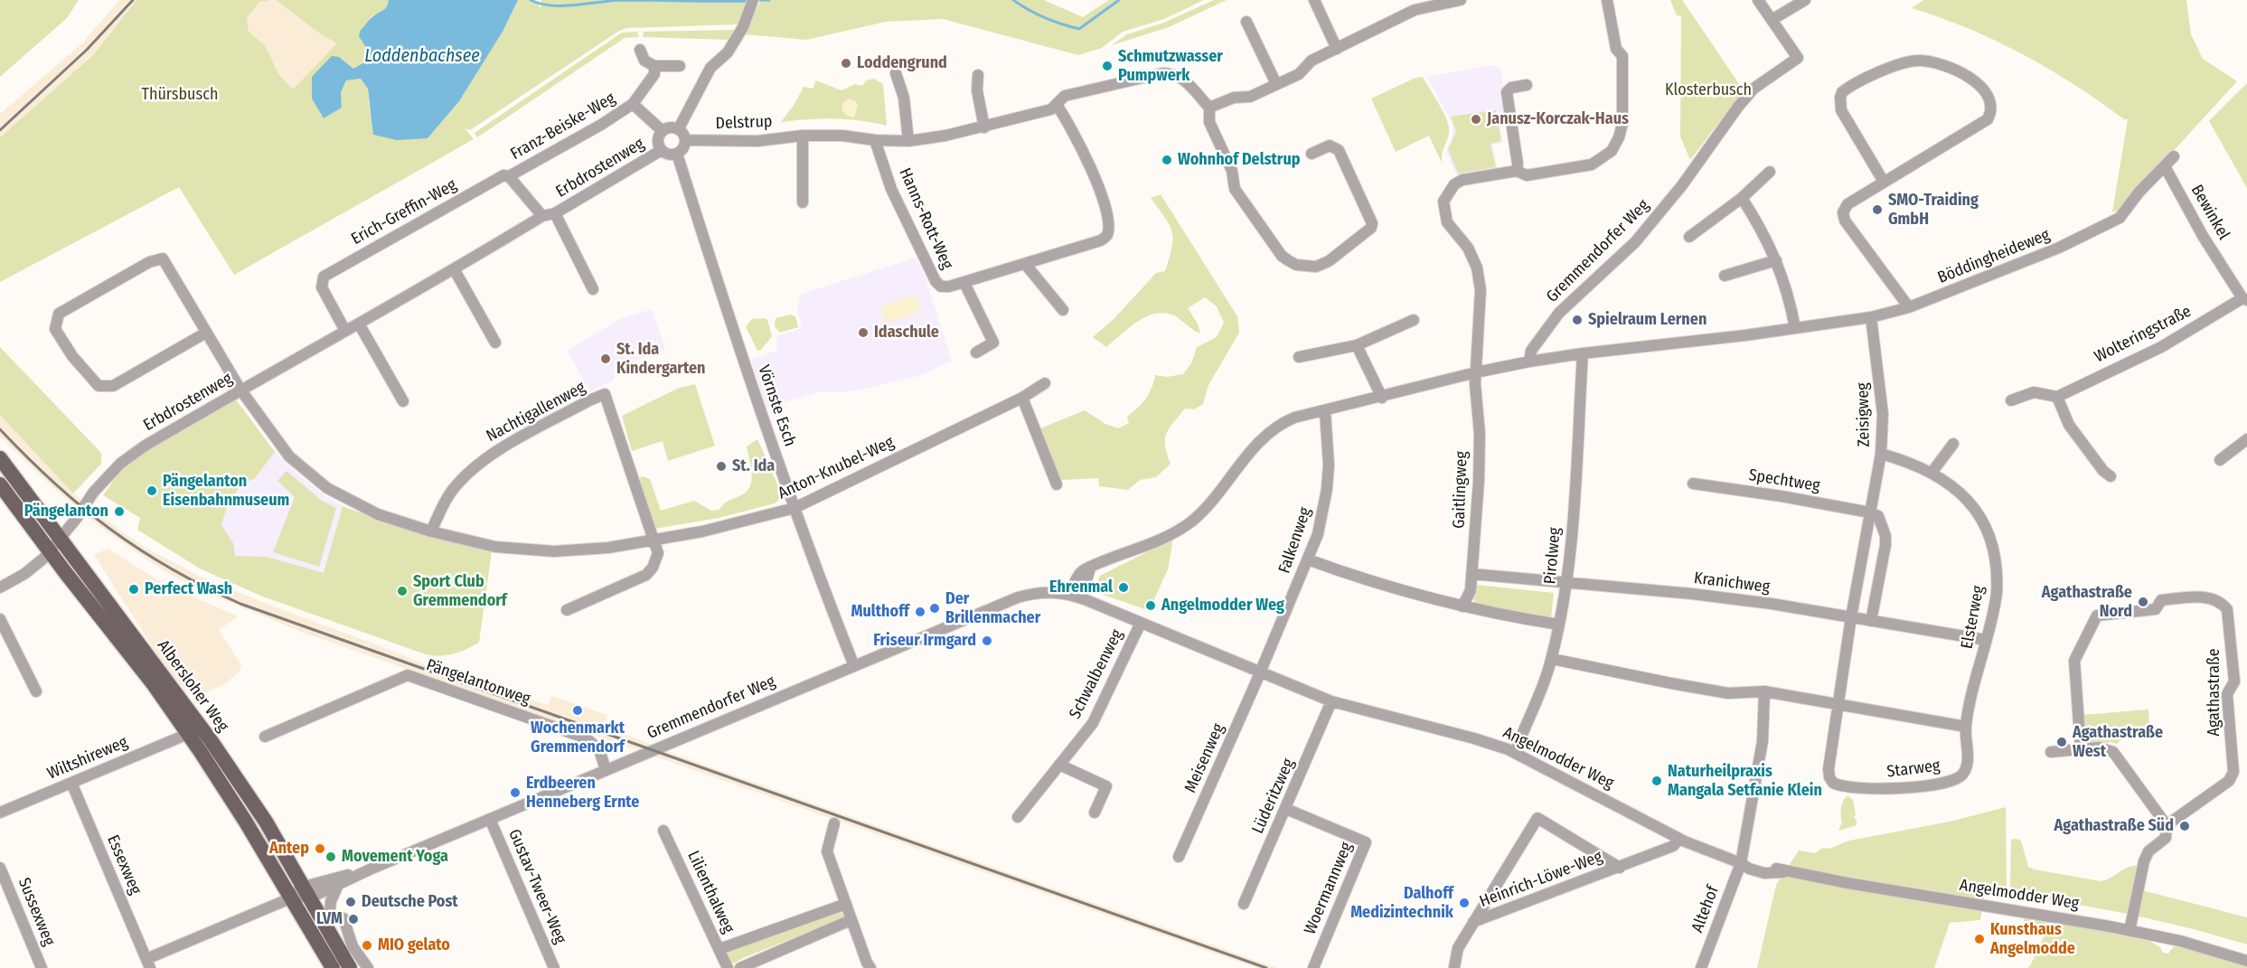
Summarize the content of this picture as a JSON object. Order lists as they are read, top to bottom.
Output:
{
  "streets": {
    "main road": ["Albersloher Weg"],
    "street": [
      "Delstrup",
      "Franz-Beiske-Weg",
      "Erbdrostenweg",
      "Erich-Greffin-Weg",
      "Bewinkel",
      "Hanns-Rott-Weg",
      "Gremmendorfer Weg",
      "Böddingheideweg",
      "Wolteringstraße",
      "Vörnste Esch",
      "Nachtigallenweg",
      "Zeisigweg",
      "Anton-Knubel-Weg",
      "Spechtweg",
      "Gaitlingweg",
      "Falkenweg",
      "Pirolweg",
      "Kranichweg",
      "Elsterweg",
      "Schwalbenweg",
      "Pängelantonweg",
      "Agathastraße",
      "Wiltshireweg",
      "Meisenweg",
      "Angelmodder Weg",
      "Starweg",
      "Lüderitzweg",
      "Essexweg",
      "Heinrich-Löwe-Weg",
      "Gustav-Tweer-Weg",
      "Woermannweg",
      "Lilienthalweg",
      "Altehof",
      "Sussexweg"
    ]
  },
  "crossings": [
    ["Delstrup", "Franz-Beiske-Weg"],
    ["Delstrup", "Erbdrostenweg"],
    ["Delstrup", "Hanns-Rott-Weg"],
    ["Delstrup", "Vörnste Esch"],
    ["Franz-Beiske-Weg", "Erbdrostenweg"],
    ["Franz-Beiske-Weg", "Erich-Greffin-Weg"],
    ["Franz-Beiske-Weg", "Vörnste Esch"],
    ["Erbdrostenweg", "Erich-Greffin-Weg"],
    ["Erbdrostenweg", "Vörnste Esch"],
    ["Erbdrostenweg", "Anton-Knubel-Weg"],
    ["Erbdrostenweg", "Albersloher Weg"],
    ["Bewinkel", "Böddingheideweg"],
    ["Bewinkel", "Wolteringstraße"],
    ["Gremmendorfer Weg", "Böddingheideweg"],
    ["Gremmendorfer Weg", "Vörnste Esch"],
    ["Gremmendorfer Weg", "Pängelantonweg"],
    ["Gremmendorfer Weg", "Albersloher Weg"],
    ["Gremmendorfer Weg", "Angelmodder Weg"],
    ["Gremmendorfer Weg", "Essexweg"],
    ["Gremmendorfer Weg", "Gustav-Tweer-Weg"],
    ["Böddingheideweg", "Zeisigweg"],
    ["Böddingheideweg", "Pirolweg"],
    ["Vörnste Esch", "Anton-Knubel-Weg"],
    ["Nachtigallenweg", "Anton-Knubel-Weg"],
    ["Zeisigweg", "Spechtweg"],
    ["Zeisigweg", "Kranichweg"],
    ["Zeisigweg", "Elsterweg"],
    ["Zeisigweg", "Starweg"],
    ["Gaitlingweg", "Kranichweg"],
    ["Falkenweg", "Meisenweg"],
    ["Falkenweg", "Angelmodder Weg"],
    ["Pirolweg", "Kranichweg"],
    ["Pirolweg", "Angelmodder Weg"],
    ["Kranichweg", "Elsterweg"],
    ["Elsterweg", "Starweg"],
    ["Schwalbenweg", "Angelmodder Weg"],
    ["Albersloher Weg", "Wiltshireweg"],
    ["Albersloher Weg", "Essexweg"],
    ["Agathastraße", "Angelmodder Weg"],
    ["Wiltshireweg", "Essexweg"],
    ["Meisenweg", "Angelmodder Weg"],
    ["Angelmodder Weg", "Lüderitzweg"],
    ["Angelmodder Weg", "Heinrich-Löwe-Weg"],
    ["Angelmodder Weg", "Altehof"],
    ["Lüderitzweg", "Woermannweg"]
  ],
  "water": ["Loddenbachsee"],
  "parks": ["Klosterbusch", "Thürsbusch"],
  "places": [
    "Loddengrund",
    "Schmutzwasser Pumpwerk",
    "Janusz-Korczak-Haus",
    "Wohnhof Delstrup",
    "SMO-Traiding GmbH",
    "Spielraum Lernen",
    "Idaschule",
    "St. Ida Kindergarten",
    "St. Ida",
    "Pängelanton Eisenbahnmuseum",
    "Pängelanton",
    "Ehrenmal",
    "Perfect Wash",
    "Sport Club Gremmendorf",
    "Agathastraße Nord",
    "Angelmodder Weg",
    "Der Brillenmacher",
    "Multhoff",
    "Friseur Irmgard",
    "Wochenmarkt Gremmendorf",
    "Agathastraße West",
    "Naturheilpraxis Mangala Setfanie Klein",
    "Erdbeeren Henneberg Ernte",
    "Agathastraße Süd",
    "Antep",
    "Movement Yoga",
    "Deutsche Post",
    "Dalhoff Medizintechnik",
    "LVM",
    "Kunsthaus Angelmodde",
    "MIO gelato"
  ]
}
